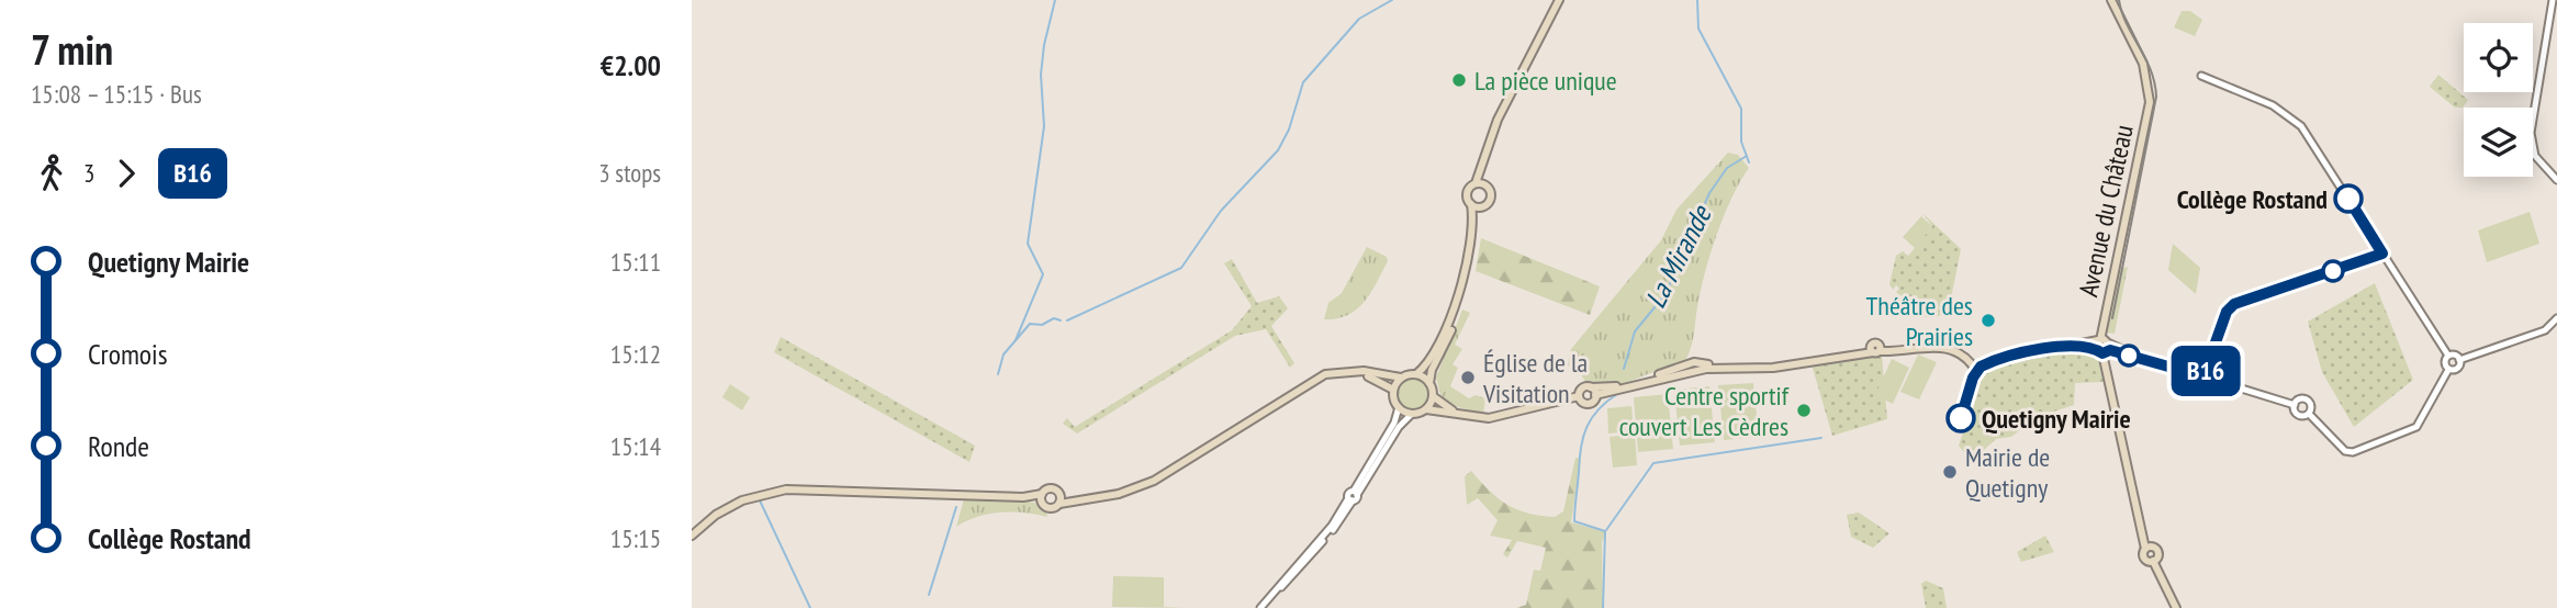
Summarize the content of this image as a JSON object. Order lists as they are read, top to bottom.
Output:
{
  "streets": {
    "main road": ["Avenue du Château"]
  },
  "water": ["La Mirande"],
  "places": [
    "La pièce unique",
    "Collège Rostand",
    "Théâtre des Prairies",
    "Église de la Visitation",
    "Centre sportif couvert Les Cèdres",
    "Quetigny Mairie",
    "Mairie de Quetigny"
  ],
  "lines": ["bus line B16"],
  "page": {
    "heading": ["7 min", "15:08 – 15:15 · Bus", "€2.00"],
    "on_map": "B16",
    "legs": ["3", "B16", "3 stops"],
    "list": [
      {
        "name": "Quetigny Mairie",
        "value": "15:11"
      },
      {
        "name": "Cromois",
        "value": "15:12"
      },
      {
        "name": "Ronde",
        "value": "15:14"
      },
      {
        "name": "Collège Rostand",
        "value": "15:15"
      }
    ]
  }
}
